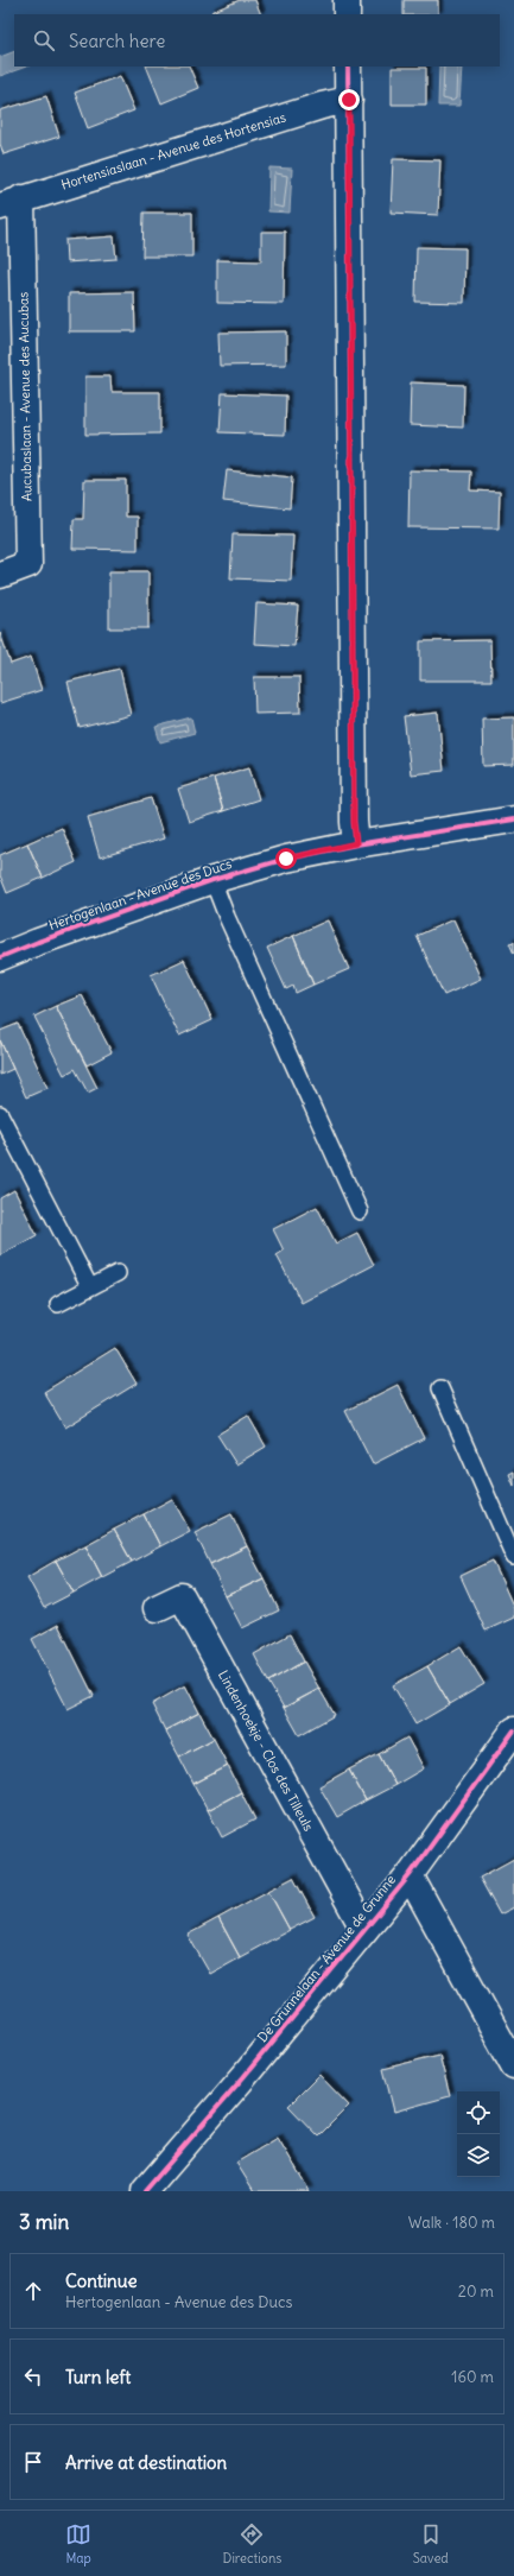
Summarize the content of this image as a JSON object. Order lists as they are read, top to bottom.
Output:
{
  "streets": {
    "street": [
      "Hortensiaslaan - Avenue des Hortensias",
      "Aucubaslaan - Avenue des Aucubas",
      "Hertogenlaan - Avenue des Ducs",
      "Lindenhoekje - Clos des Tilleuls",
      "De Grunnelaan - Avenue de Grunne"
    ]
  },
  "crossings": [
    ["Hortensiaslaan - Avenue des Hortensias", "Aucubaslaan - Avenue des Aucubas"],
    ["Lindenhoekje - Clos des Tilleuls", "De Grunnelaan - Avenue de Grunne"]
  ],
  "page": {
    "search": "Search here",
    "heading": ["3 min", "Walk · 180 m"],
    "list": [
      ["Continue", "Hertogenlaan - Avenue des Ducs", "20 m"],
      ["Turn left", "160 m"],
      "Arrive at destination"
    ],
    "nav": ["Map", "Directions", "Saved"]
  }
}
